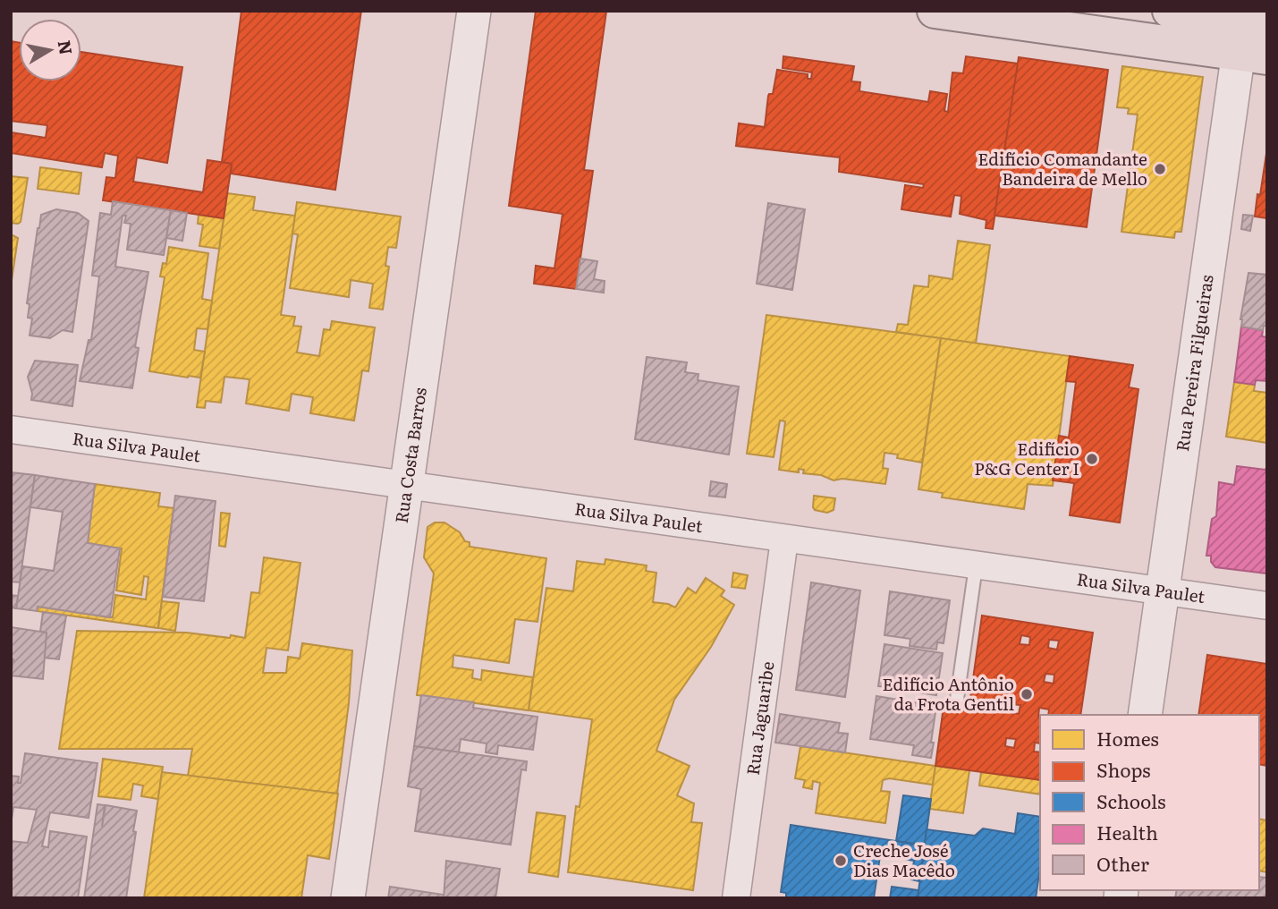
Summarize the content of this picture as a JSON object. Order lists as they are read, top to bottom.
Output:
{
  "streets": {
    "street": [
      "Rua Pereira Filgueiras",
      "Rua Silva Paulet",
      "Rua Costa Barros",
      "Rua Jaguaribe"
    ]
  },
  "crossings": [
    ["Rua Pereira Filgueiras", "Rua Silva Paulet"],
    ["Rua Silva Paulet", "Rua Costa Barros"],
    ["Rua Silva Paulet", "Rua Jaguaribe"]
  ],
  "places": [
    "Edifício Comandante Bandeira de Mello",
    "Edifício P&G Center I",
    "Edifício Antônio da Frota Gentil",
    "Creche José Dias Macêdo"
  ],
  "legend": [
    "Homes",
    "Shops",
    "Schools",
    "Health",
    "Other"
  ],
  "north": "right"
}
